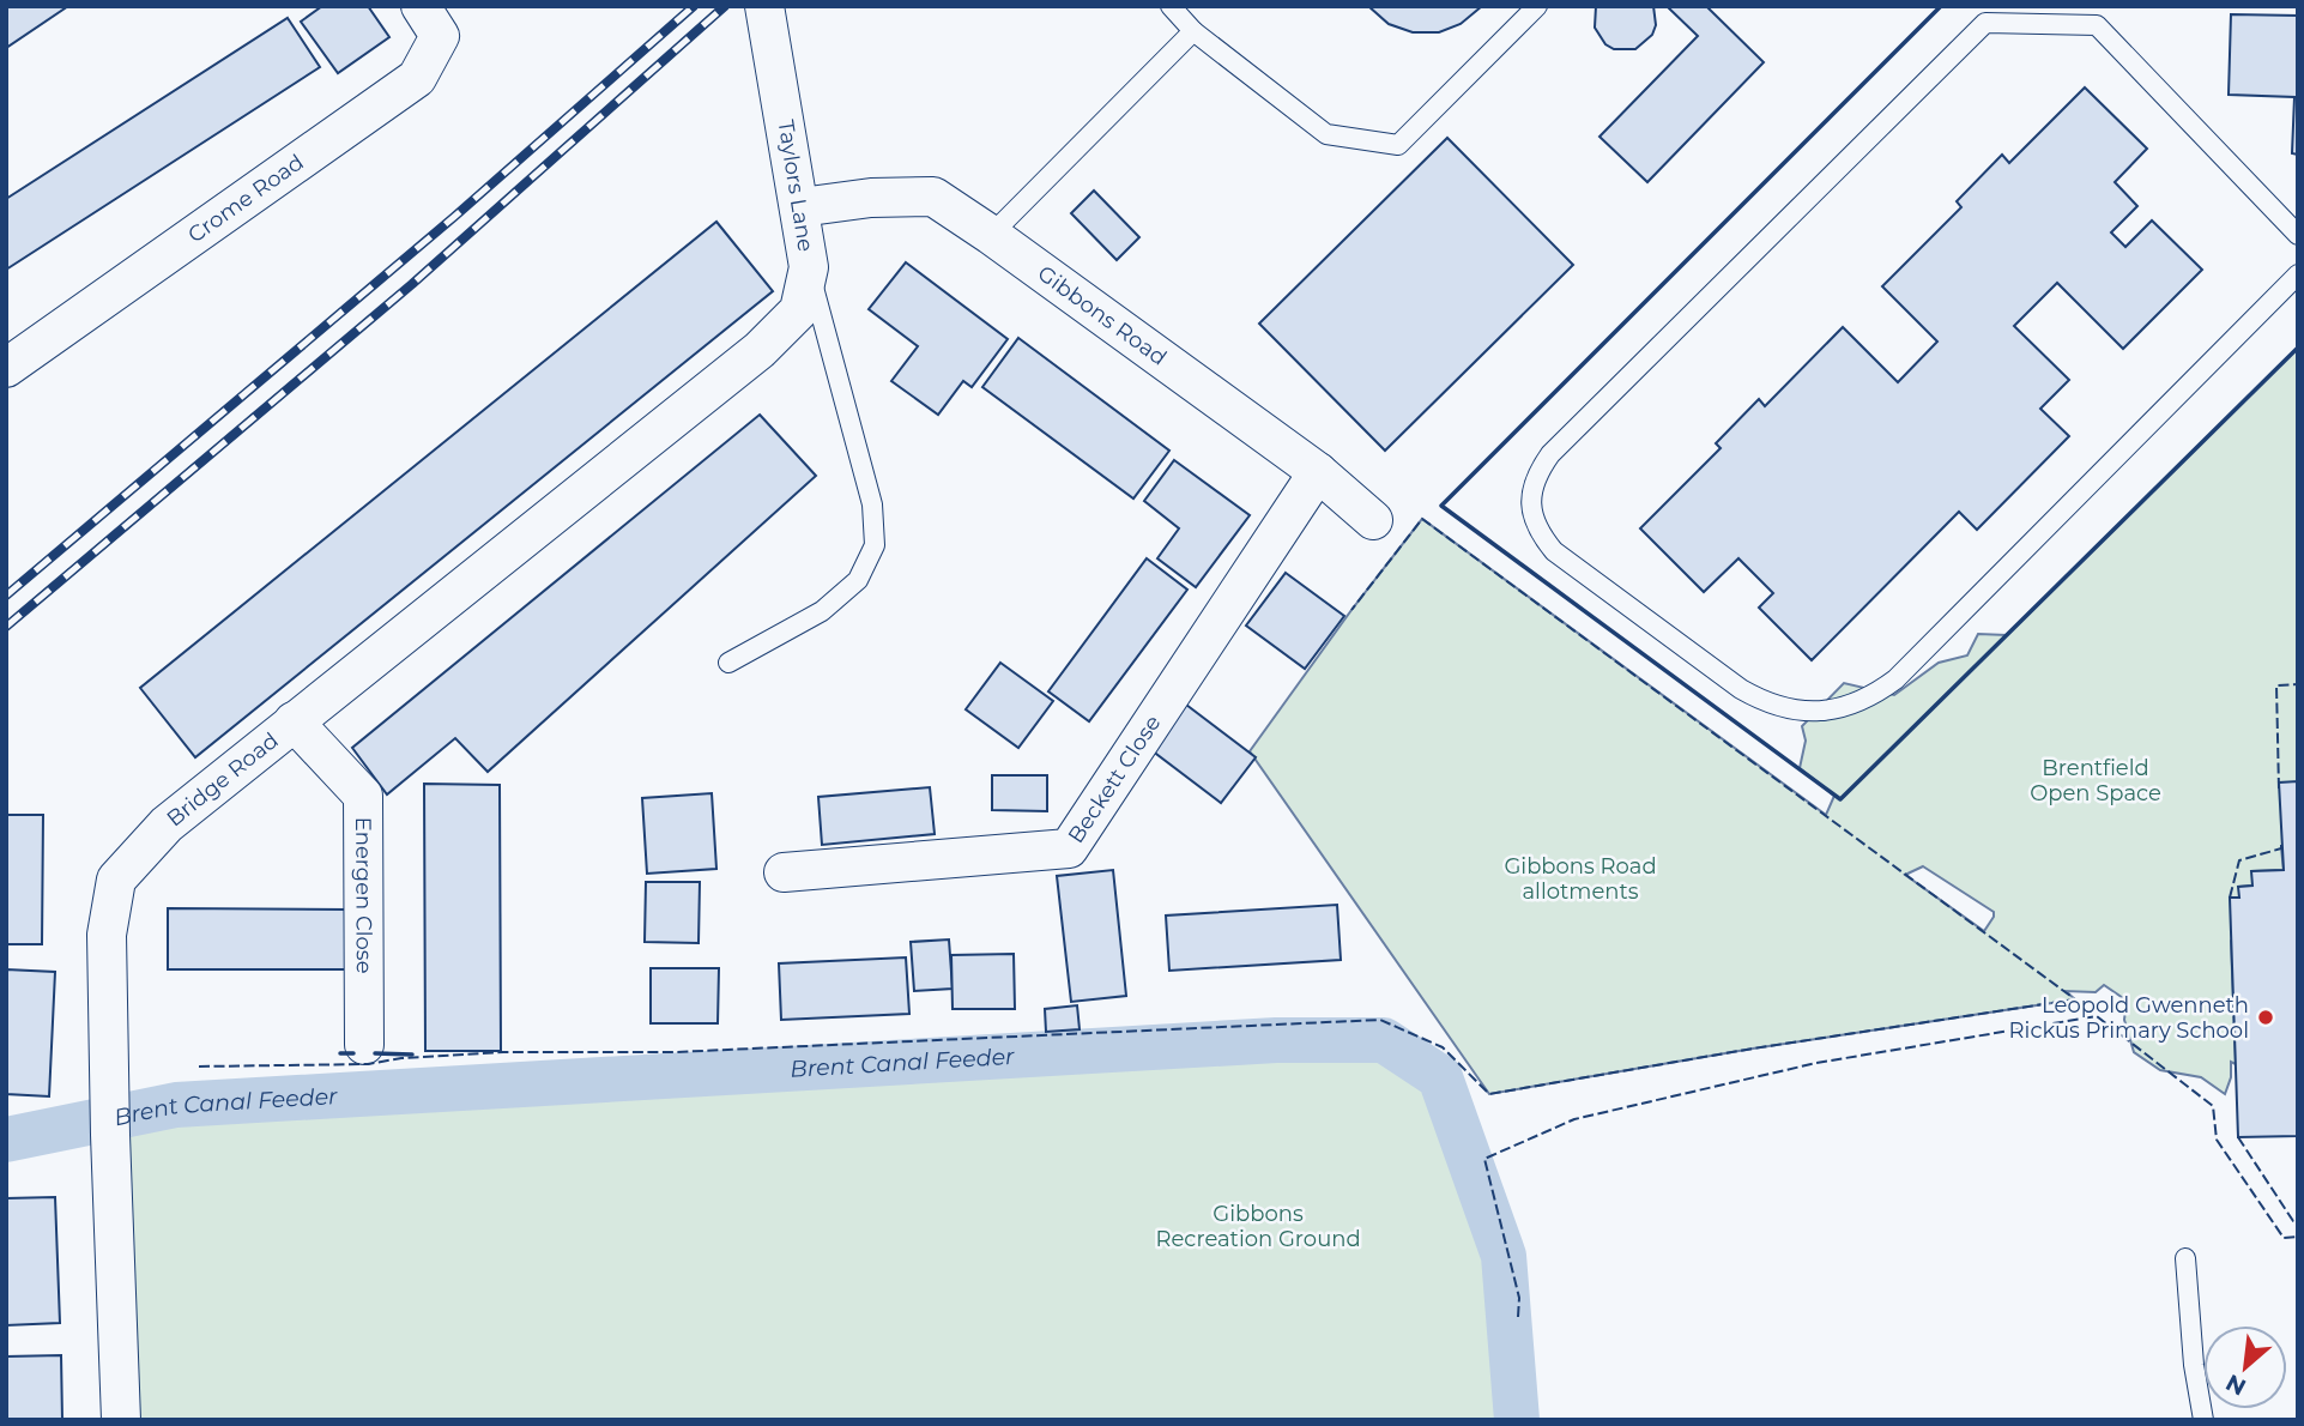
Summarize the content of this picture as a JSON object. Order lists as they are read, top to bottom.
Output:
{
  "streets": {
    "street": [
      "Taylors Lane",
      "Crome Road",
      "Gibbons Road",
      "Beckett Close",
      "Bridge Road",
      "Energen Close"
    ]
  },
  "crossings": [
    ["Taylors Lane", "Gibbons Road"],
    ["Taylors Lane", "Bridge Road"],
    ["Gibbons Road", "Beckett Close"],
    ["Bridge Road", "Energen Close"]
  ],
  "water": ["Brent Canal Feeder"],
  "parks": ["Brentfield Open Space", "Gibbons Road allotments", "Gibbons Recreation Ground"],
  "places": ["Leopold Gwenneth Rickus Primary School"],
  "north": "bottom left"
}
